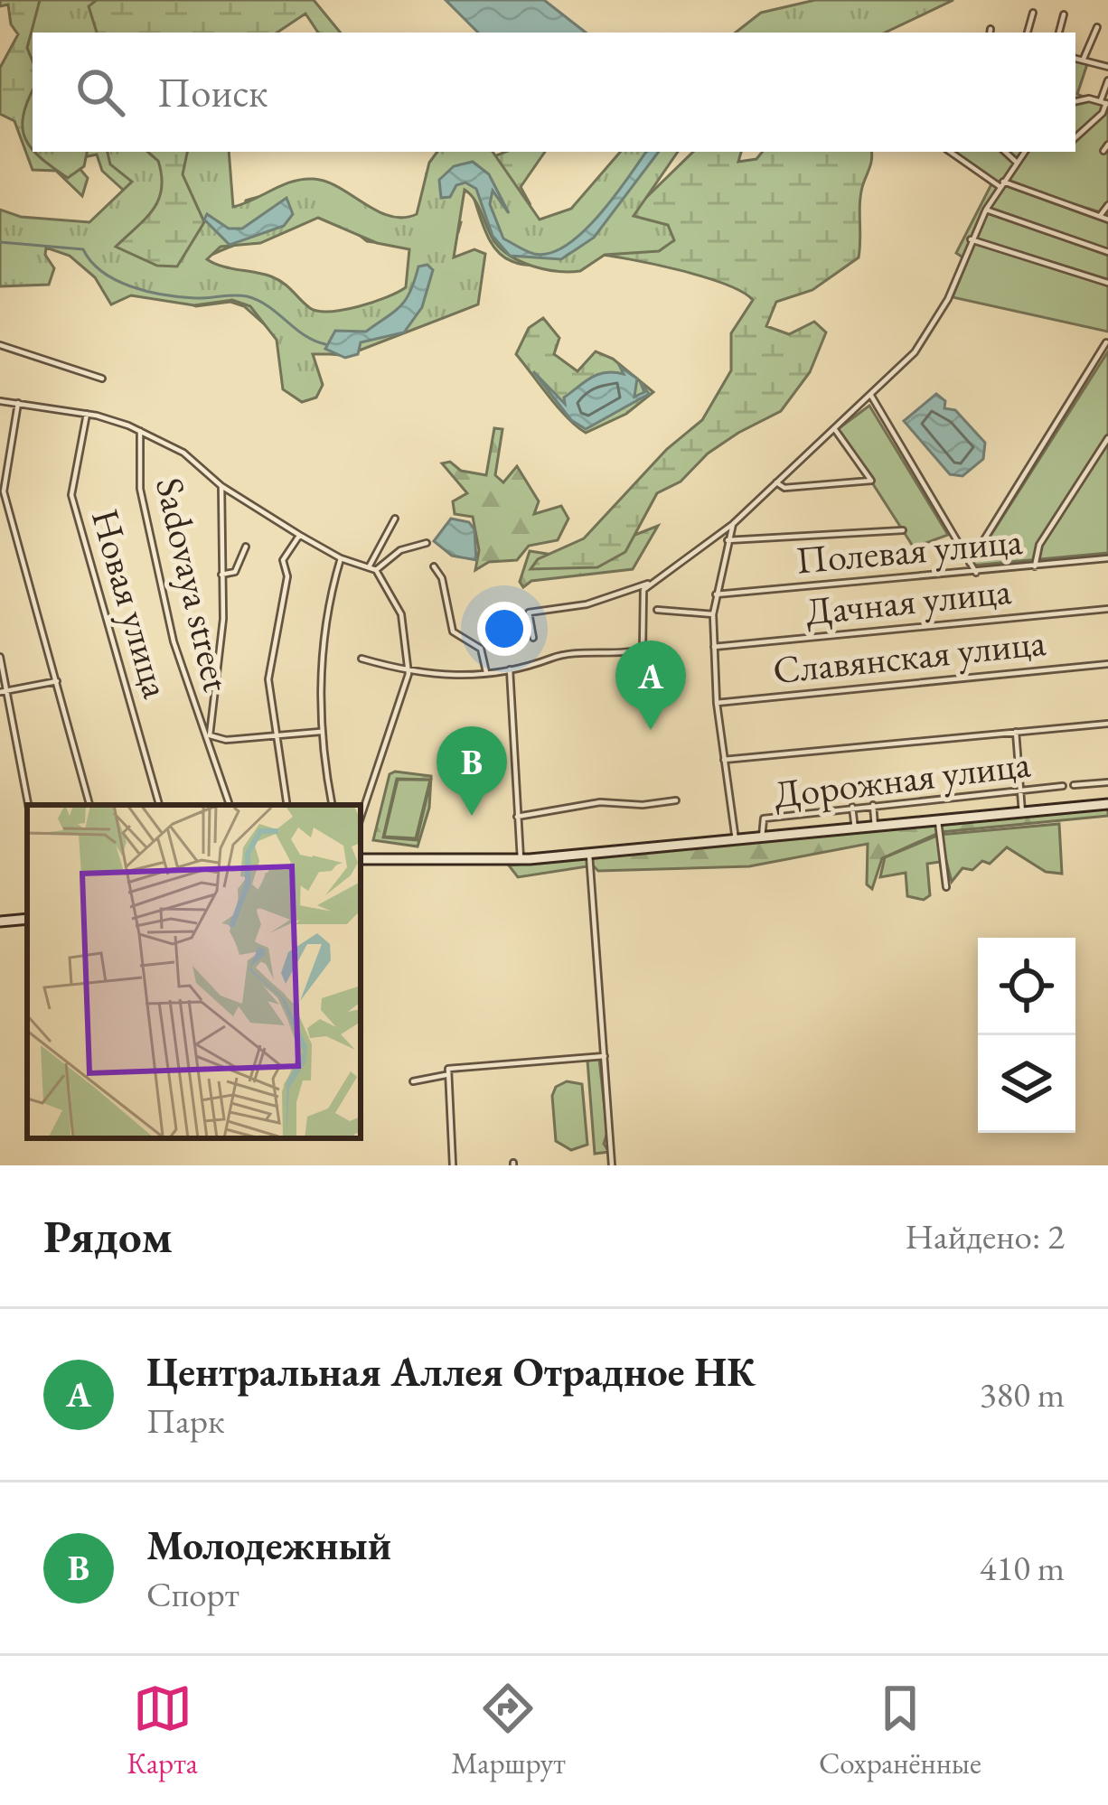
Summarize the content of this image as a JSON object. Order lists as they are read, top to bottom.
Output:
{
  "streets": {
    "street": [
      "Полевая улица",
      "Sadovaya street",
      "Дачная улица",
      "Новая улица",
      "Славянская улица",
      "Дорожная улица"
    ]
  },
  "page": {
    "search": "Поиск",
    "pins": ["A", "B"],
    "heading": ["Рядом", "Найдено: 2"],
    "list": [
      {
        "mark": "A",
        "name": "Центральная Аллея Отрадное НК",
        "note": "Парк",
        "value": "380 m"
      },
      {
        "mark": "B",
        "name": "Молодежный",
        "note": "Спорт",
        "value": "410 m"
      }
    ],
    "nav": ["Карта", "Маршрут", "Сохранённые"]
  }
}
